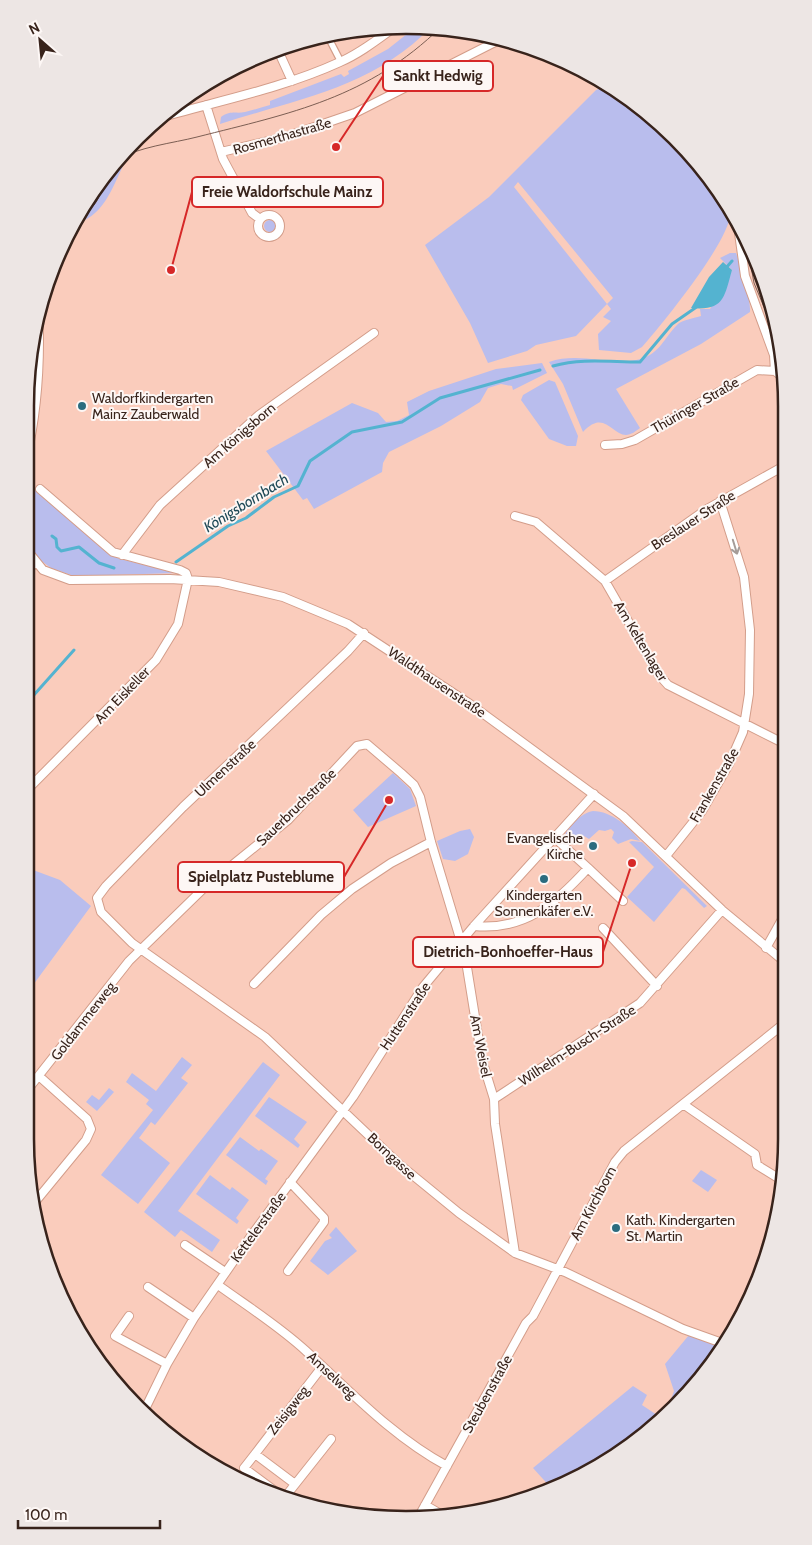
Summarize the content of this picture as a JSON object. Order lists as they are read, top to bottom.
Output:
{
  "streets": {
    "street": [
      "Rosmerthastraße",
      "Thüringer Straße",
      "Am Königsborn",
      "Breslauer Straße",
      "Am Keltenlager",
      "Waldthausenstraße",
      "Am Eiskeller",
      "Ulmenstraße",
      "Frankenstraße",
      "Sauerbruchstraße",
      "Huttenstraße",
      "Goldammerweg",
      "Wilhelm-Busch-Straße",
      "Am Weisel",
      "Borngasse",
      "Am Kirchborn",
      "Kettelerstraße",
      "Amselweg",
      "Steubenstraße",
      "Zeisigweg"
    ]
  },
  "crossings": [
    ["Breslauer Straße", "Am Keltenlager"],
    ["Breslauer Straße", "Frankenstraße"],
    ["Am Keltenlager", "Frankenstraße"],
    ["Waldthausenstraße", "Am Eiskeller"],
    ["Waldthausenstraße", "Ulmenstraße"],
    ["Waldthausenstraße", "Frankenstraße"],
    ["Waldthausenstraße", "Huttenstraße"],
    ["Waldthausenstraße", "Wilhelm-Busch-Straße"],
    ["Ulmenstraße", "Borngasse"],
    ["Sauerbruchstraße", "Goldammerweg"],
    ["Sauerbruchstraße", "Am Weisel"],
    ["Sauerbruchstraße", "Borngasse"],
    ["Huttenstraße", "Am Weisel"],
    ["Huttenstraße", "Borngasse"],
    ["Huttenstraße", "Kettelerstraße"],
    ["Goldammerweg", "Borngasse"],
    ["Wilhelm-Busch-Straße", "Am Weisel"],
    ["Am Weisel", "Borngasse"],
    ["Borngasse", "Am Kirchborn"],
    ["Borngasse", "Kettelerstraße"],
    ["Borngasse", "Steubenstraße"],
    ["Am Kirchborn", "Steubenstraße"],
    ["Kettelerstraße", "Amselweg"],
    ["Amselweg", "Steubenstraße"],
    ["Amselweg", "Zeisigweg"]
  ],
  "one_way": ["Frankenstraße"],
  "water": ["Königsbornbach"],
  "places": [
    "Sankt Hedwig",
    "Freie Waldorfschule Mainz",
    "Waldorfkindergarten Mainz Zauberwald",
    "Spielplatz Pusteblume",
    "Evangelische Kirche",
    "Dietrich-Bonhoeffer-Haus",
    "Kindergarten Sonnenkäfer e.V.",
    "Kath. Kindergarten St. Martin"
  ],
  "scale_bar": "100 m",
  "north": "top left"
}
